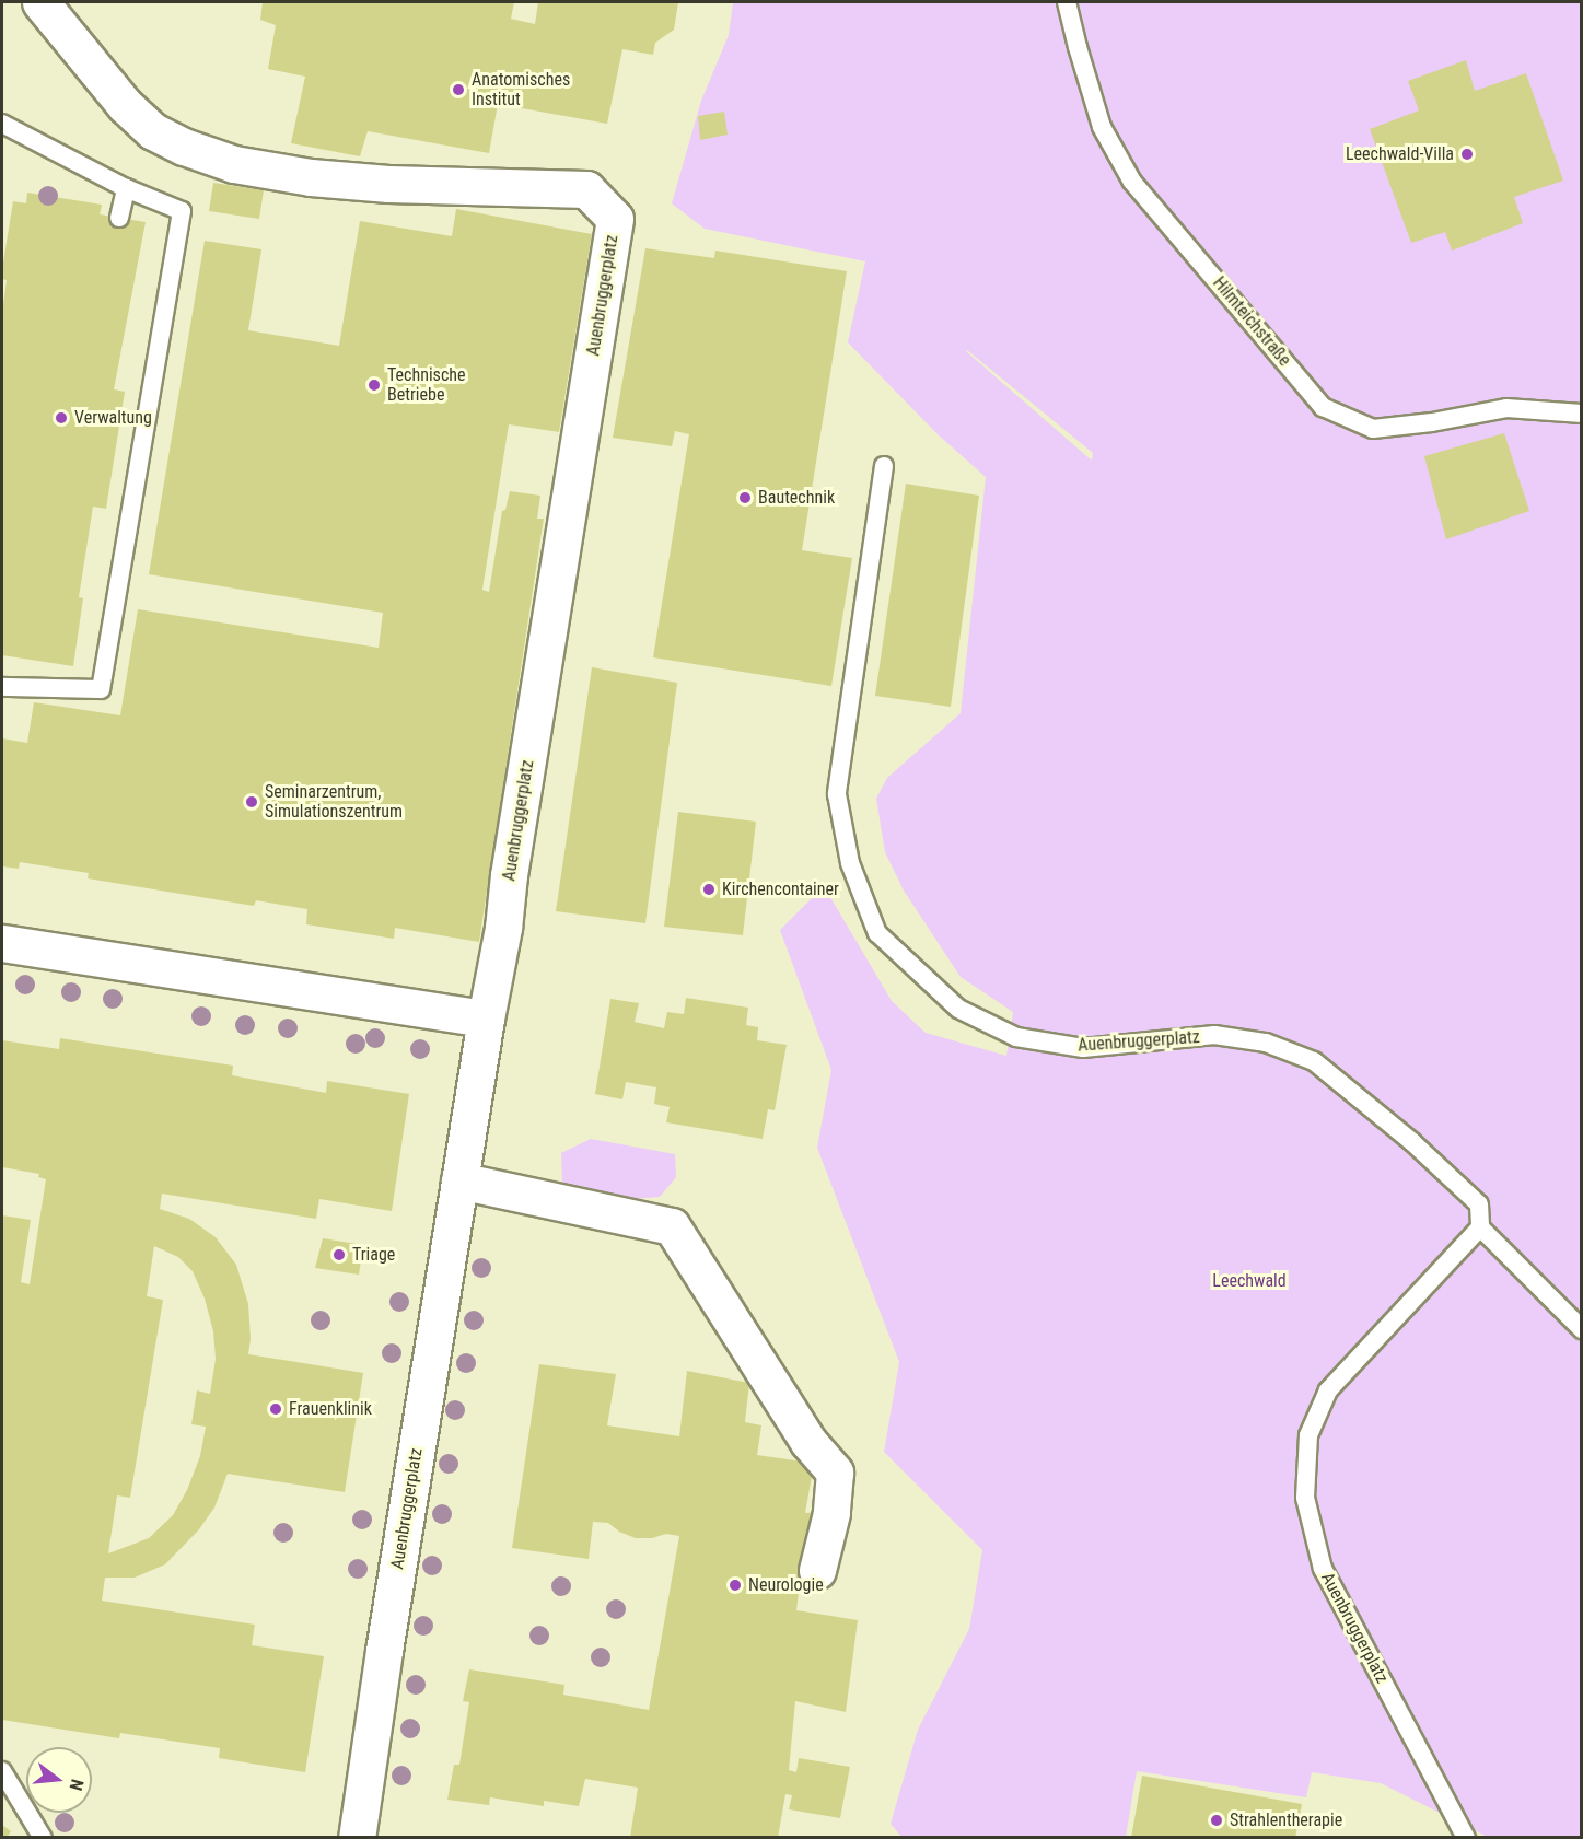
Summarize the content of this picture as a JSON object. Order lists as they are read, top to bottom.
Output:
{
  "streets": {
    "street": ["Auenbruggerplatz"],
    "lane": ["Hilmteichstraße"]
  },
  "parks": ["Leechwald"],
  "places": [
    "Anatomisches Institut",
    "Leechwald-Villa",
    "Technische Betriebe",
    "Verwaltung",
    "Bautechnik",
    "Seminarzentrum, Simulationszentrum",
    "Kirchencontainer",
    "Triage",
    "Frauenklinik",
    "Neurologie",
    "Strahlentherapie"
  ],
  "north": "right"
}
